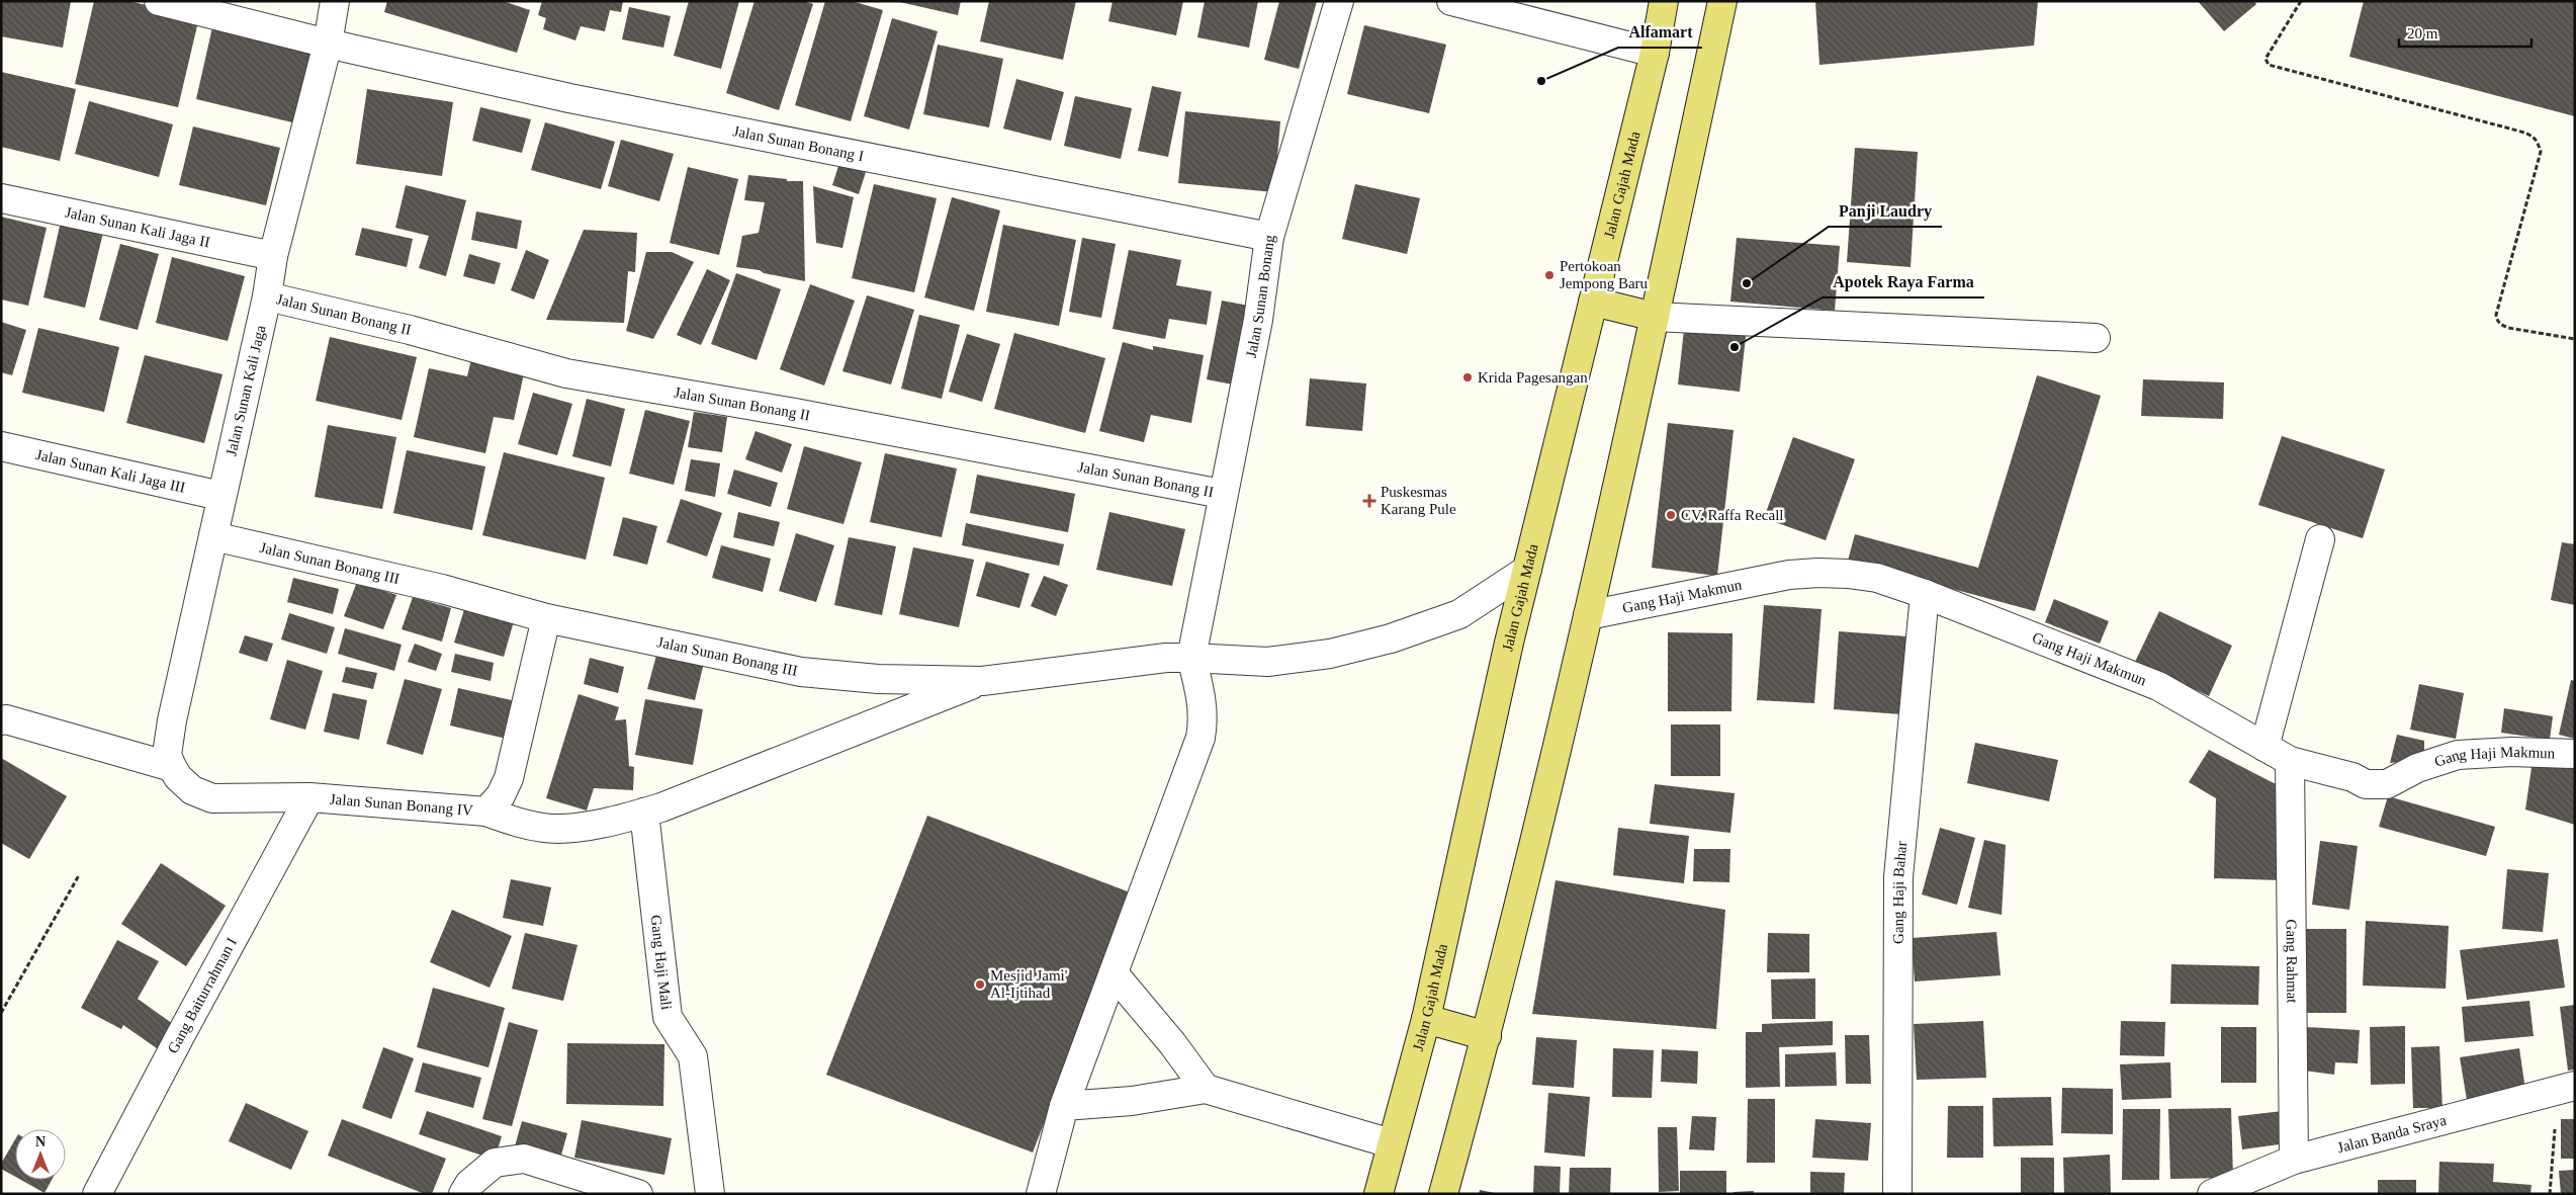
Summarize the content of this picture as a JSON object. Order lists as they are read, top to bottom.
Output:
{
  "streets": {
    "main road": ["Jalan Gajah Mada"],
    "street": [
      "Jalan Sunan Bonang I",
      "Jalan Sunan Kali Jaga II",
      "Jalan Sunan Bonang",
      "Jalan Sunan Bonang II",
      "Jalan Sunan Kali Jaga",
      "Jalan Sunan Kali Jaga III",
      "Jalan Sunan Bonang III",
      "Gang Haji Makmun",
      "Jalan Sunan Bonang IV",
      "Gang Haji Bahar",
      "Gang Rahmat",
      "Gang Haji Mali",
      "Gang Baiturrahman I",
      "Jalan Banda Sraya"
    ]
  },
  "crossings": [
    ["Jalan Sunan Bonang I", "Jalan Sunan Bonang"],
    ["Jalan Sunan Bonang I", "Jalan Sunan Kali Jaga"],
    ["Jalan Gajah Mada", "Jalan Sunan Bonang III"],
    ["Jalan Sunan Kali Jaga II", "Jalan Sunan Kali Jaga"],
    ["Jalan Sunan Bonang", "Jalan Sunan Bonang II"],
    ["Jalan Sunan Bonang", "Jalan Sunan Bonang III"],
    ["Jalan Sunan Bonang II", "Jalan Sunan Kali Jaga"],
    ["Jalan Sunan Kali Jaga", "Jalan Sunan Kali Jaga III"],
    ["Jalan Sunan Kali Jaga", "Jalan Sunan Bonang III"],
    ["Jalan Sunan Kali Jaga", "Jalan Sunan Bonang IV"],
    ["Jalan Sunan Bonang III", "Jalan Sunan Bonang IV"],
    ["Gang Haji Makmun", "Gang Haji Bahar"],
    ["Gang Haji Makmun", "Gang Rahmat"],
    ["Jalan Sunan Bonang IV", "Gang Baiturrahman I"],
    ["Gang Rahmat", "Jalan Banda Sraya"]
  ],
  "places": {
    "other": [
      "Alfamart",
      "Pertokoan Jempong Baru",
      "Panji Laudry",
      "Apotek Raya Farma",
      "Krida Pagesangan",
      "CV. Raffa Recall",
      "Mesjid Jami' Al-Ijtihad"
    ],
    "health": ["Puskesmas Karang Pule"]
  },
  "scale_bar": "20 m",
  "north": "top"
}
